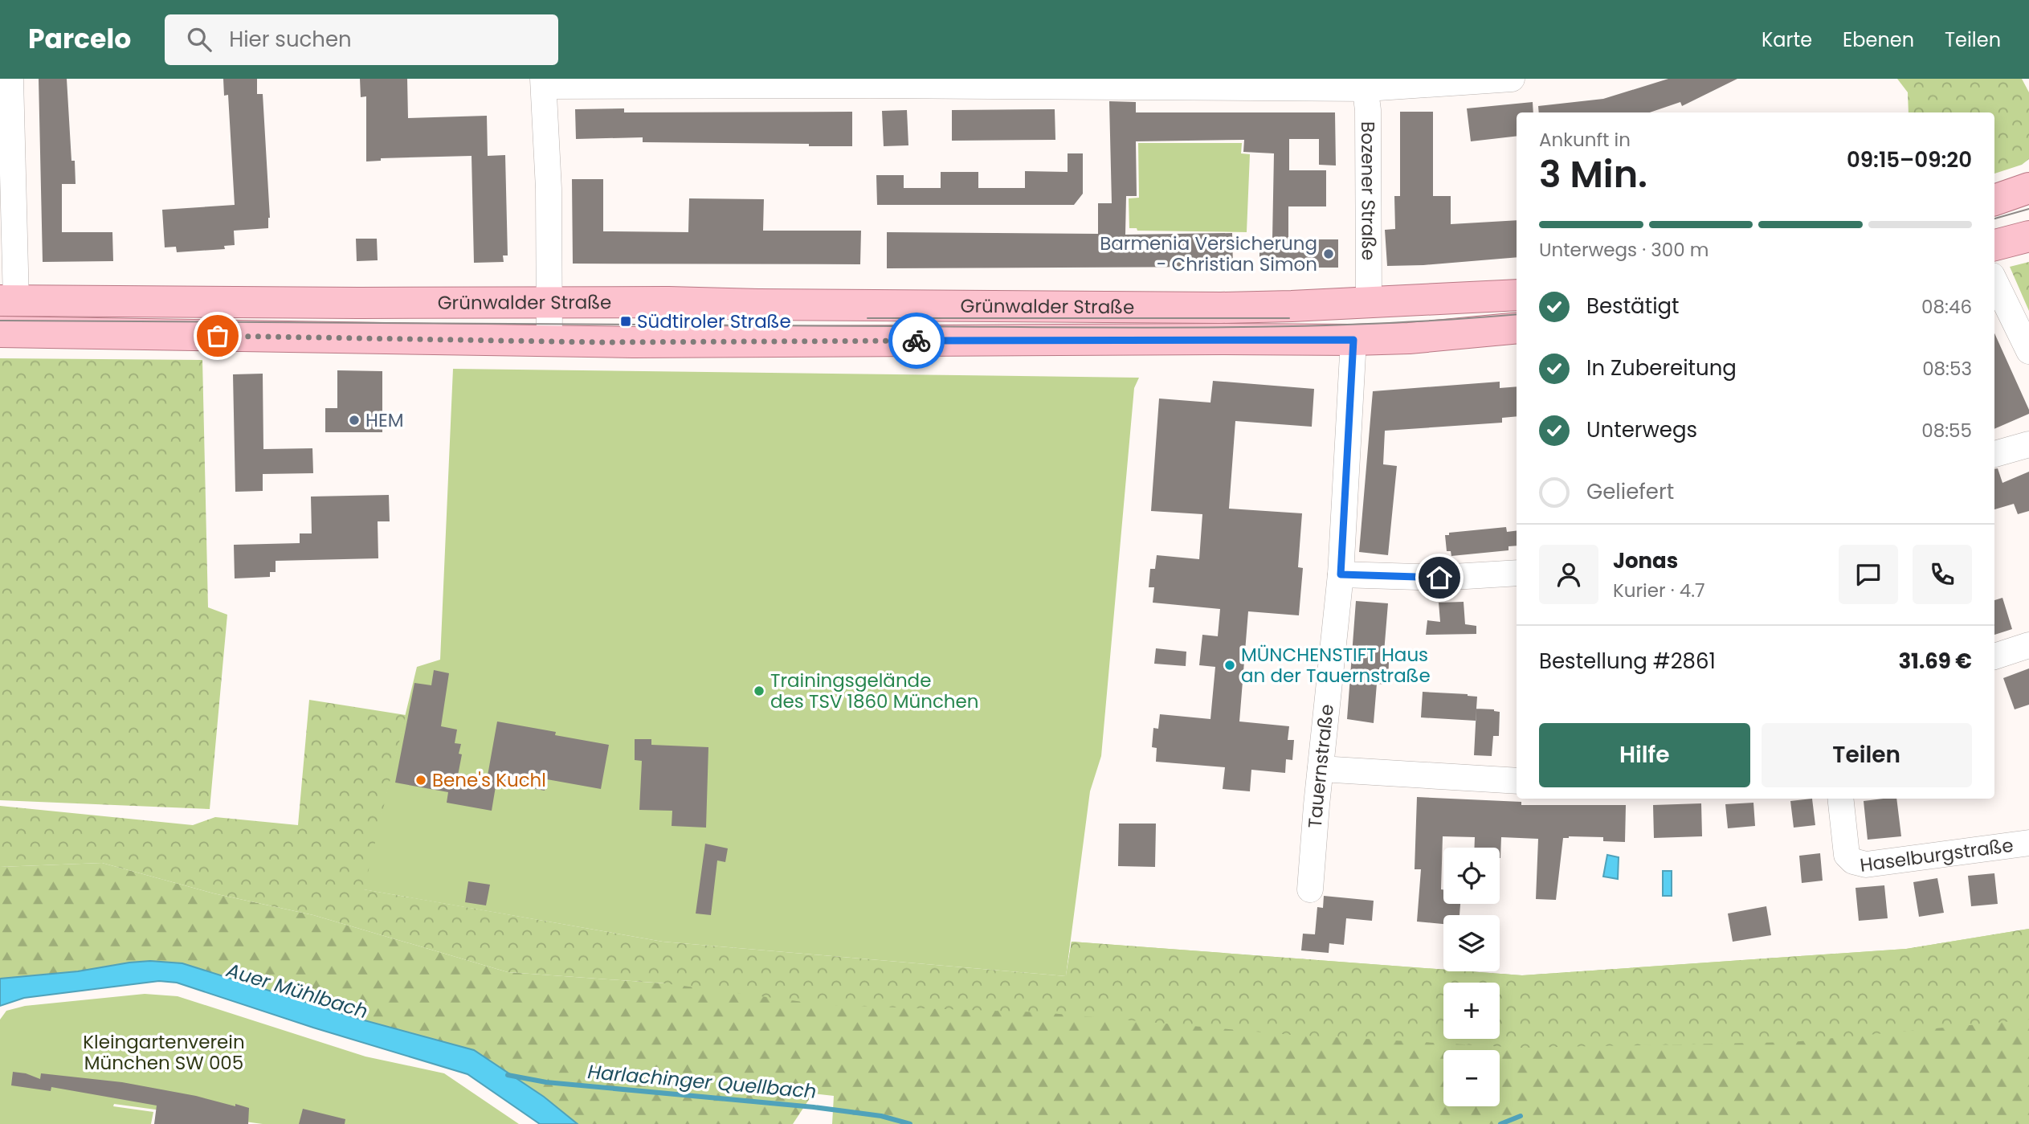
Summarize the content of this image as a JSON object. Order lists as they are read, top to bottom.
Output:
{
  "streets": {
    "main road": ["Grünwalder Straße"],
    "street": ["Bozener Straße", "Tauernstraße", "Haselburgstraße"]
  },
  "crossings": [
    ["Bozener Straße", "Grünwalder Straße"],
    ["Grünwalder Straße", "Tauernstraße"]
  ],
  "water": ["Auer Mühlbach", "Harlachinger Quellbach"],
  "parks": ["Kleingartenverein München SW 005"],
  "places": {
    "other": [
      "Barmenia Versicherung - Christian Simon",
      "HEM",
      "MÜNCHENSTIFT Haus an der Tauernstraße",
      "Trainingsgelände des TSV 1860 München",
      "Bene's Kuchl"
    ],
    "transit": ["Südtiroler Straße"]
  },
  "page": {
    "header": "Parcelo",
    "search": "Hier suchen",
    "nav": ["Karte", "Ebenen", "Teilen"],
    "heading": ["3 Min.", "Ankunft in", "09:15–09:20"],
    "panel": [
      "Jonas",
      "Kurier · 4.7",
      "Bestellung #2861",
      "31.69 €"
    ],
    "bar": "Unterwegs · 300 m",
    "list": [
      ["Bestätigt", "08:46"],
      ["In Zubereitung", "08:53"],
      ["Unterwegs", "08:55"],
      "Geliefert"
    ],
    "buttons": ["Hilfe", "Teilen"],
    "map_buttons": ["+", "−"]
  }
}
